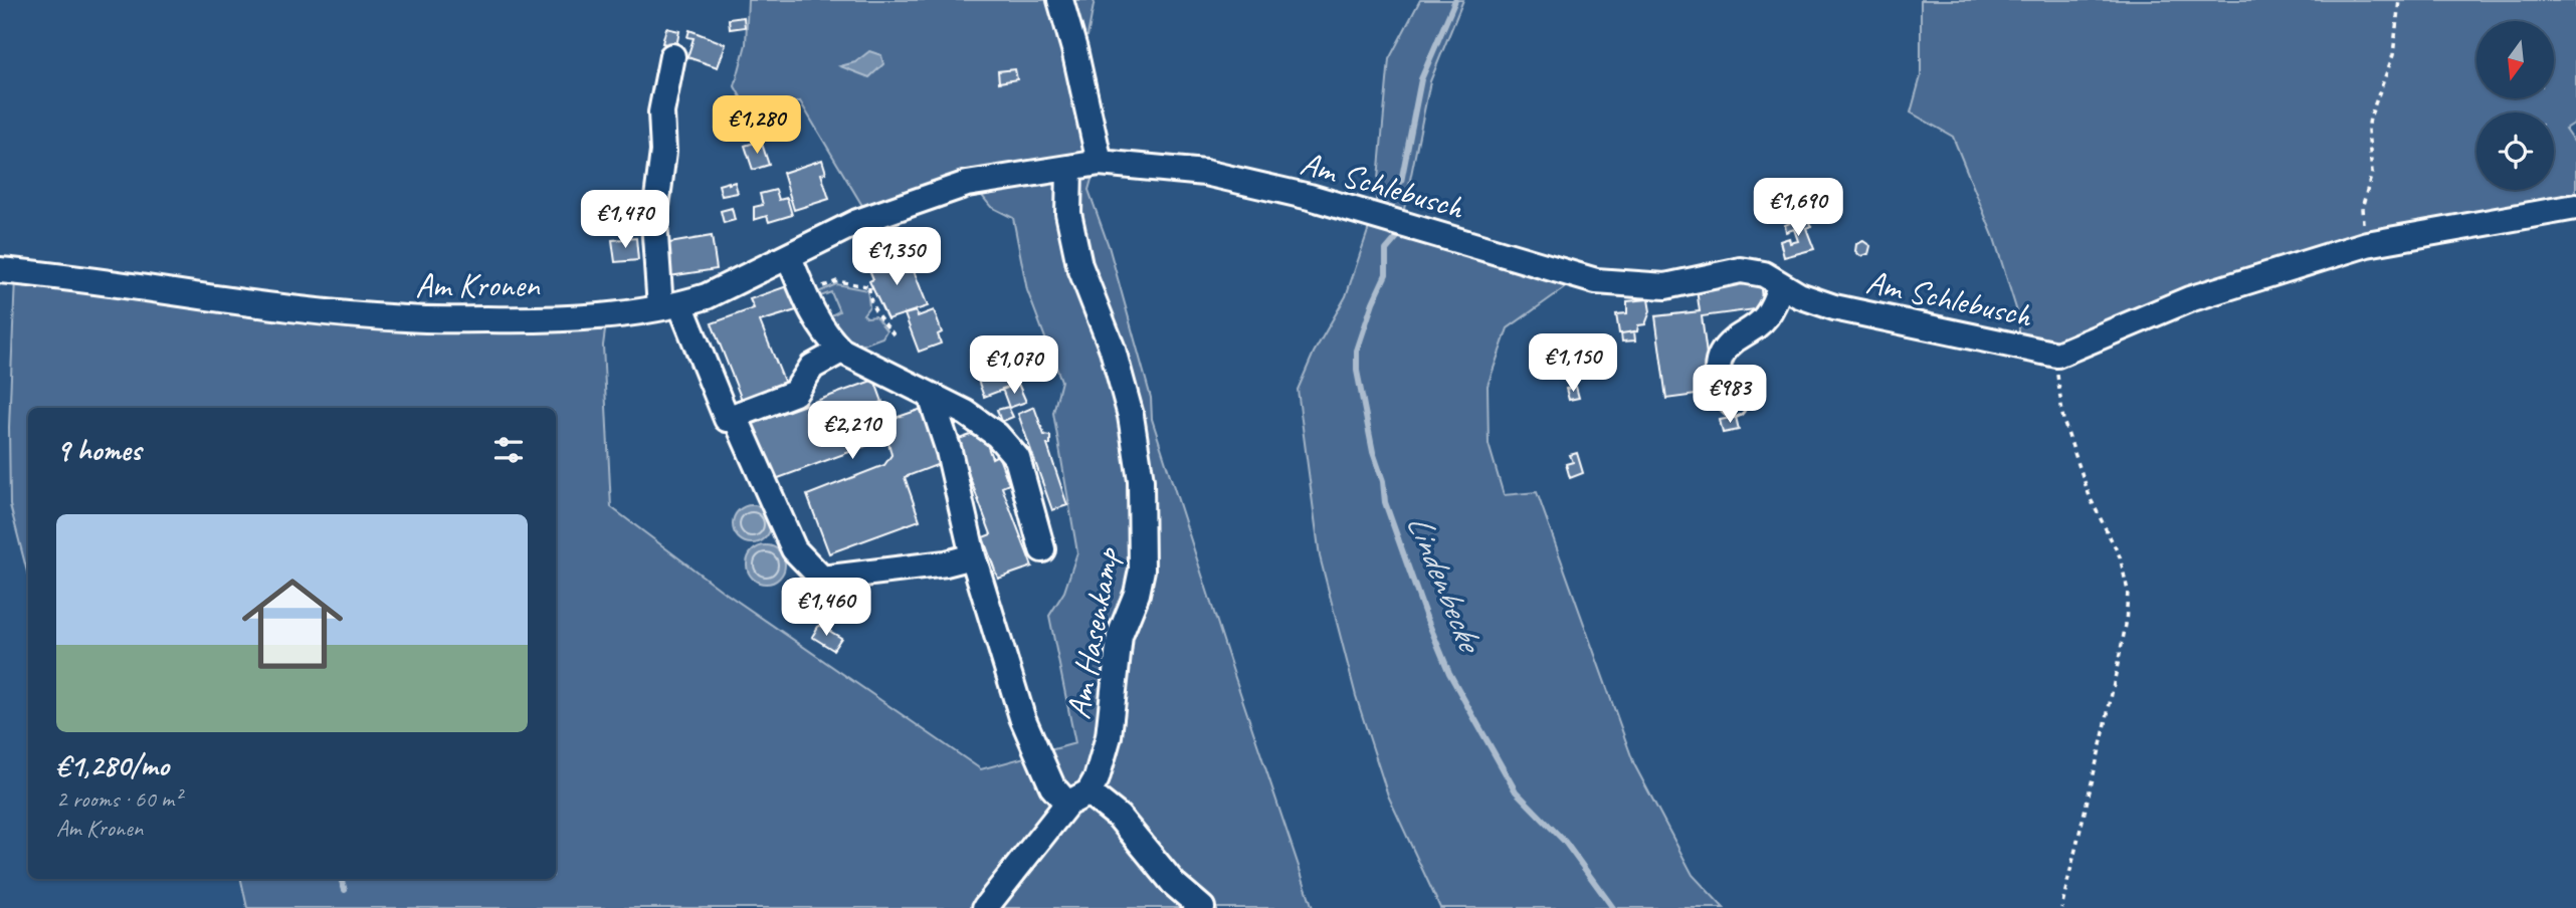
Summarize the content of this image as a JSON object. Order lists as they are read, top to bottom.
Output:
{
  "streets": {
    "street": ["Am Schlebusch", "Am Kronen", "Am Hasenkamp"]
  },
  "crossings": [
    ["Am Schlebusch", "Am Kronen"],
    ["Am Kronen", "Am Hasenkamp"]
  ],
  "water": ["Lindenbecke"],
  "north": "bottom",
  "page": {
    "price": [
      "€1,280",
      "€1,690",
      "€1,470",
      "€1,350",
      "€1,150",
      "€1,070",
      "€983",
      "€2,210",
      "€1,460"
    ],
    "heading": "9 homes",
    "list": [
      {
        "name": "€1,280/mo",
        "note": "2 rooms · 60 m² · Am Kronen"
      }
    ]
  }
}
